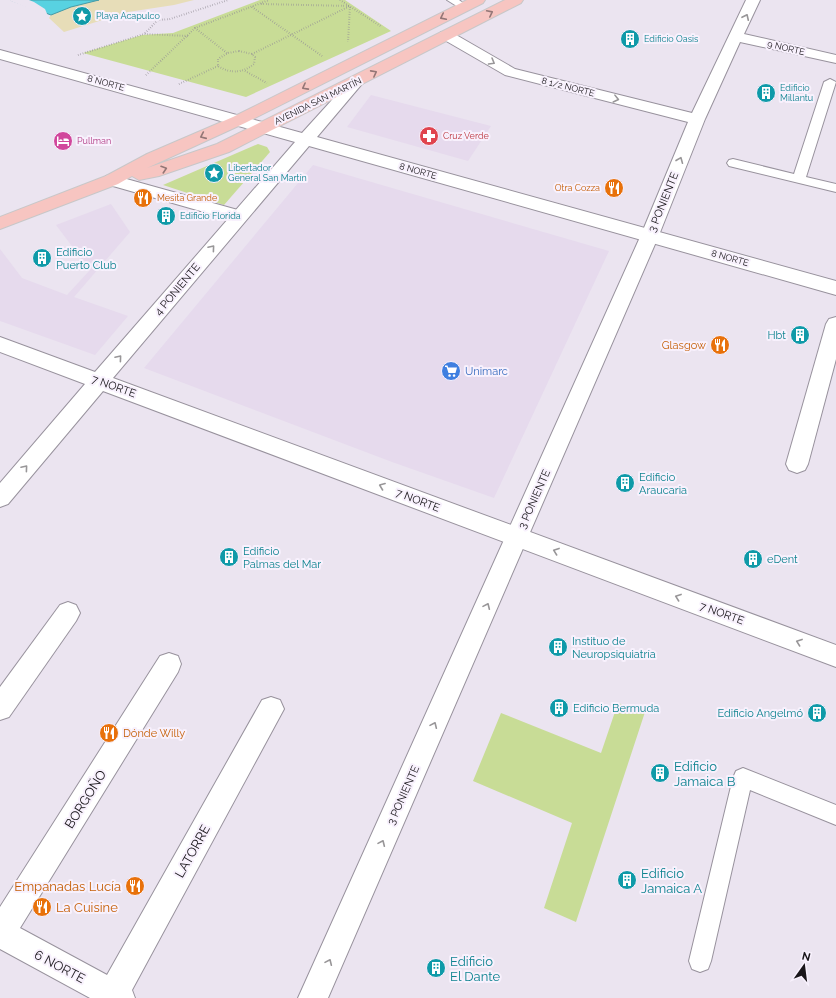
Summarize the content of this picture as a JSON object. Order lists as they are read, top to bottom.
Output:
{
  "streets": {
    "main road": ["AVENIDA SAN MARTÍN"],
    "street": [
      "9 NORTE",
      "8 NORTE",
      "8 1/2 NORTE",
      "3 PONIENTE",
      "4 PONIENTE",
      "7 NORTE",
      "BORGOÑO",
      "LATORRE",
      "6 NORTE"
    ]
  },
  "crossings": [
    ["9 NORTE", "3 PONIENTE"],
    ["8 NORTE", "AVENIDA SAN MARTÍN"],
    ["8 NORTE", "3 PONIENTE"],
    ["8 NORTE", "4 PONIENTE"],
    ["8 1/2 NORTE", "AVENIDA SAN MARTÍN"],
    ["8 1/2 NORTE", "3 PONIENTE"],
    ["AVENIDA SAN MARTÍN", "4 PONIENTE"],
    ["3 PONIENTE", "7 NORTE"],
    ["4 PONIENTE", "7 NORTE"],
    ["BORGOÑO", "6 NORTE"],
    ["LATORRE", "6 NORTE"]
  ],
  "one_way": [
    "8 1/2 NORTE",
    "3 PONIENTE",
    "4 PONIENTE",
    "7 NORTE"
  ],
  "places": {
    "place": ["Playa Acapulco", "Libertador General San Martín"],
    "building": [
      "Edificio Oasis",
      "Edificio Millantu",
      "Edificio Florida",
      "Edificio Puerto Club",
      "Hbt",
      "Edificio Araucaria",
      "Edificio Palmas del Mar",
      "eDent",
      "Instituo de Neuropsiquiatría",
      "Edificio Bermuda",
      "Edificio Angelmó",
      "Edificio Jamaica B",
      "Edificio Jamaica A",
      "Edificio El Dante"
    ],
    "pharmacy": ["Cruz Verde"],
    "hotel": ["Pullman"],
    "restaurant": [
      "Otra Cozza",
      "Mesita Grande",
      "Glasgow",
      "Dónde Willy",
      "Empanadas Lucía",
      "La Cuisine"
    ],
    "supermarket": ["Unimarc"]
  },
  "north": "top"
}
